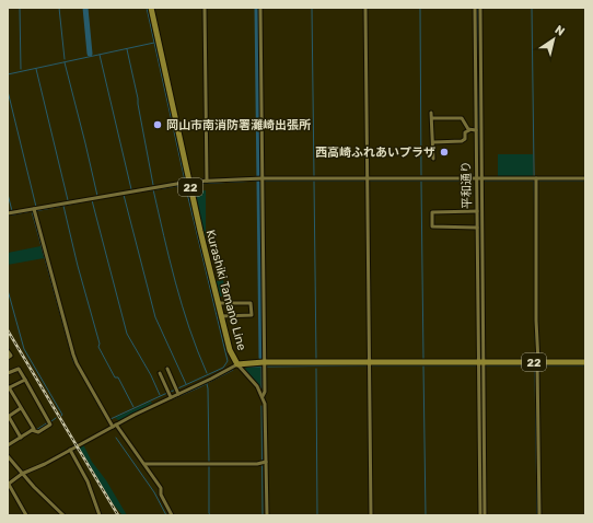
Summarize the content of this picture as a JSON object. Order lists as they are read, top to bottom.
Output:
{
  "streets": {
    "main road": ["22", "Kurashiki Tamano Line"],
    "street": ["平和通り"]
  },
  "crossings": [
    ["平和通り", "Kurashiki Tamano Line"]
  ],
  "places": ["岡山市南消防署灘崎出張所", "西高崎ふれあいプラザ"],
  "north": "top right"
}
